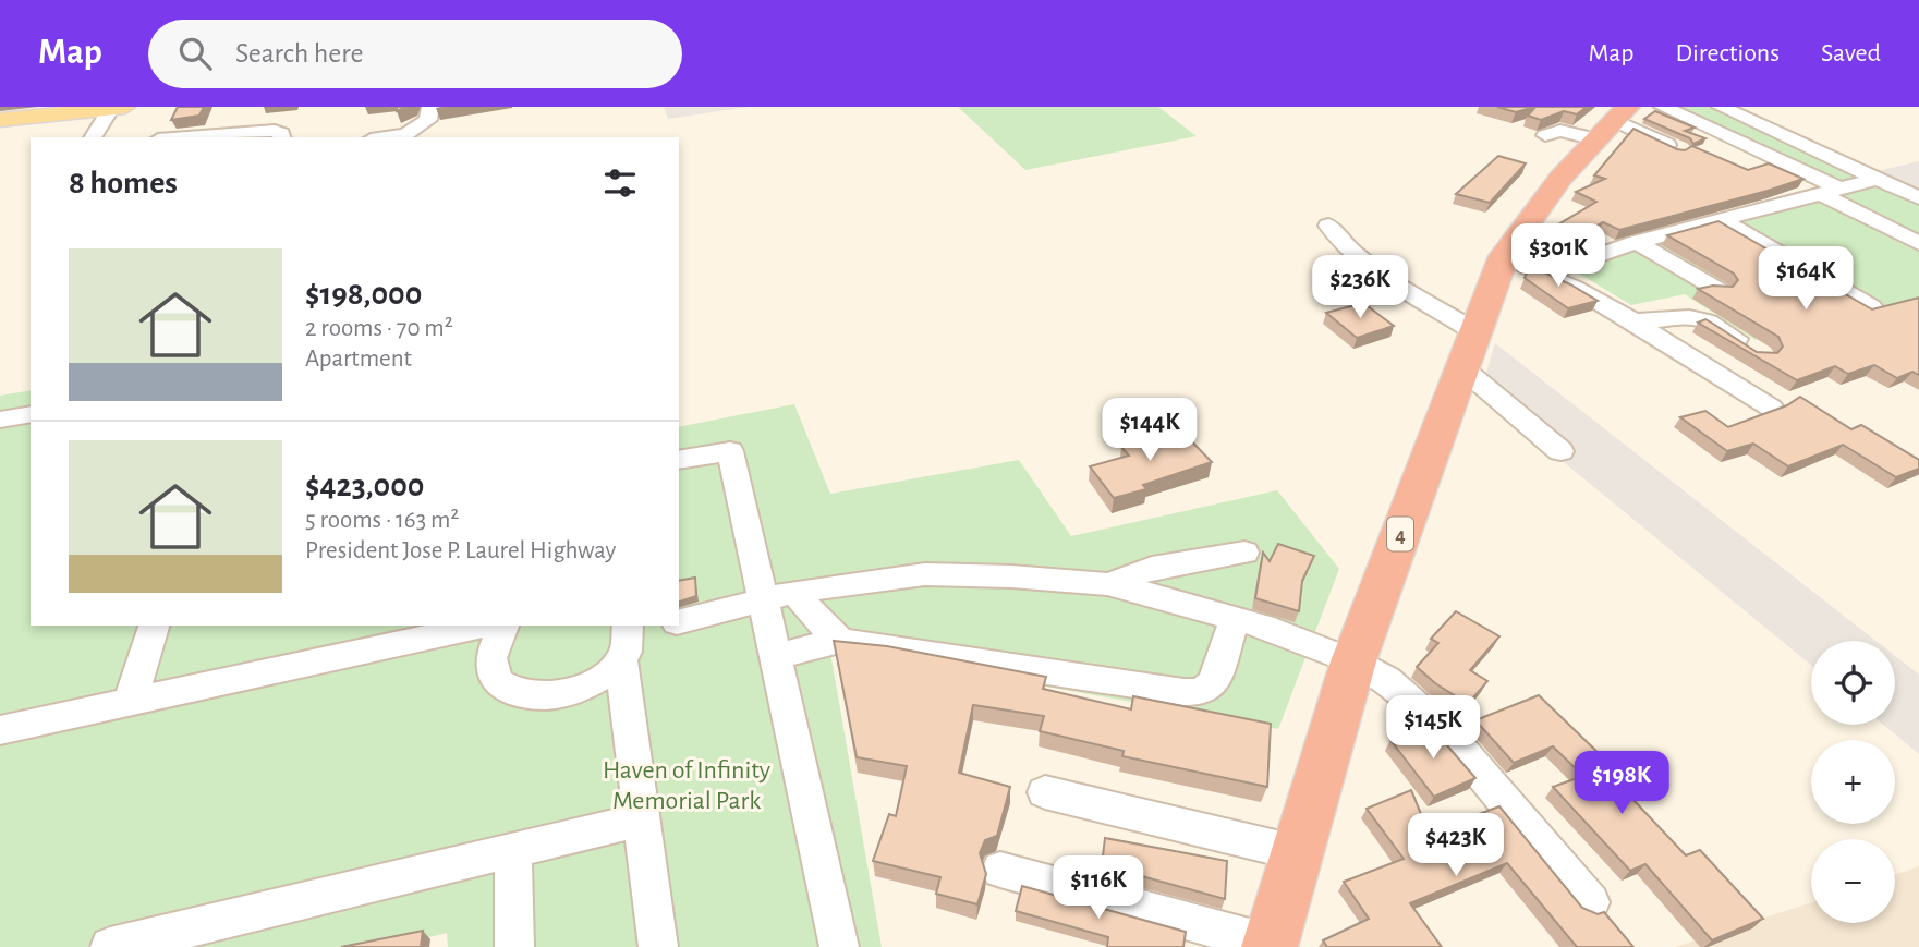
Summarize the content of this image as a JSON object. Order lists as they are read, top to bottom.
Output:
{
  "streets": {
    "highway": ["4"]
  },
  "parks": ["Haven of Infinity Memorial Park"],
  "page": {
    "header": "Map",
    "search": "Search here",
    "nav": ["Map", "Directions", "Saved"],
    "heading": "8 homes",
    "price": [
      "$301K",
      "$164K",
      "$236K",
      "$144K",
      "$145K",
      "$198K",
      "$423K",
      "$116K"
    ],
    "list": [
      {
        "name": "$198,000",
        "note": "2 rooms · 70 m² · Apartment"
      },
      {
        "name": "$423,000",
        "note": "5 rooms · 163 m² · President Jose P. Laurel Highway"
      }
    ],
    "map_buttons": ["+", "−"]
  }
}
